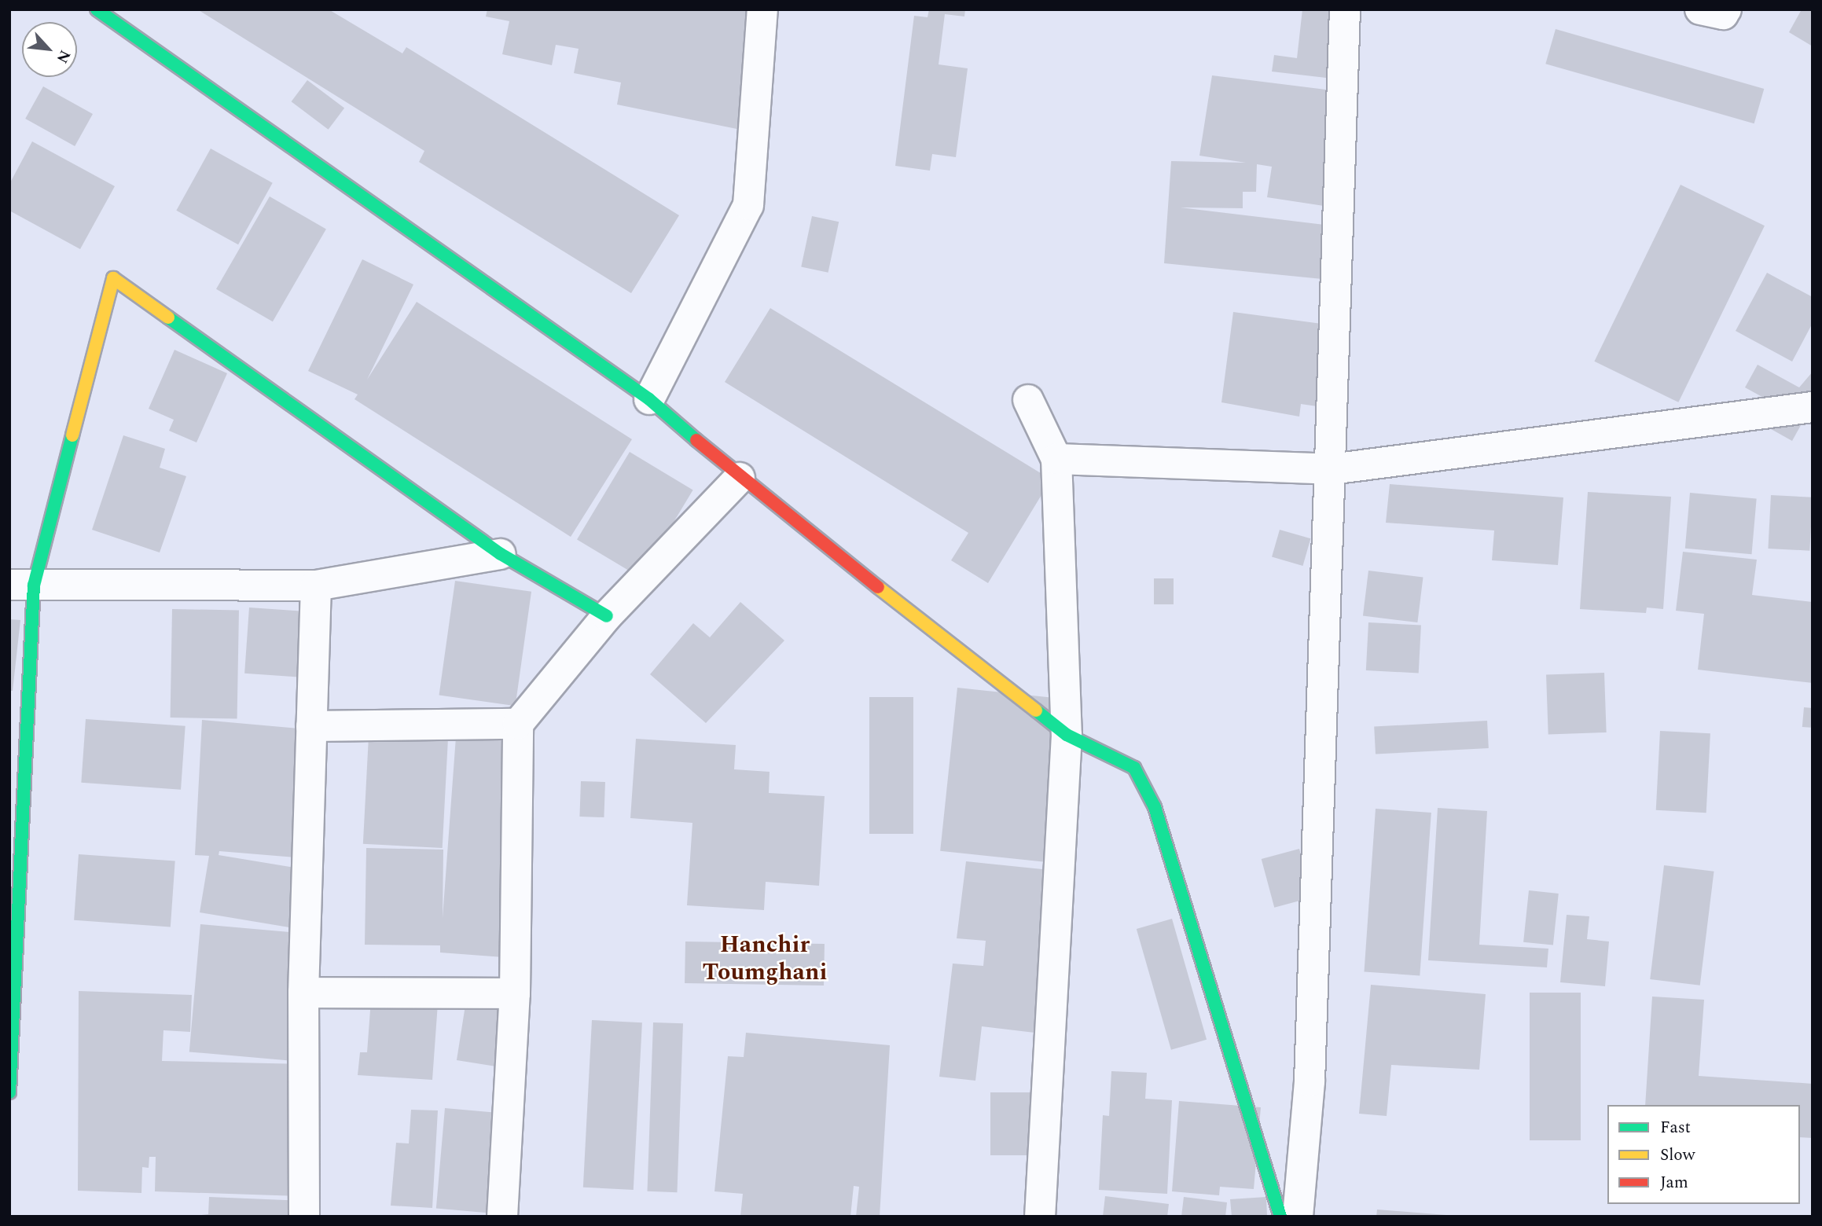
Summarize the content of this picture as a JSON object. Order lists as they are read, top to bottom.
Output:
{
  "districts": ["Hanchir Toumghani"],
  "legend": ["Fast", "Slow", "Jam"],
  "north": "bottom right"
}
